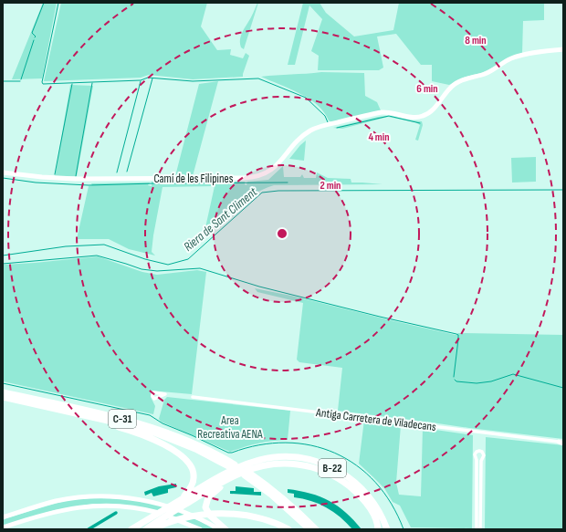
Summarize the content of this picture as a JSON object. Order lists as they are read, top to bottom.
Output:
{
  "streets": {
    "highway": ["C-31", "B-22"],
    "main road": ["Camí de les Filipines"],
    "street": ["Antiga Carretera de Viladecans"]
  },
  "water": ["Riera de Sant Climent"],
  "parks": ["Area Recreativa AENA"],
  "rings": [
    "8 min",
    "6 min",
    "4 min",
    "2 min"
  ]
}
